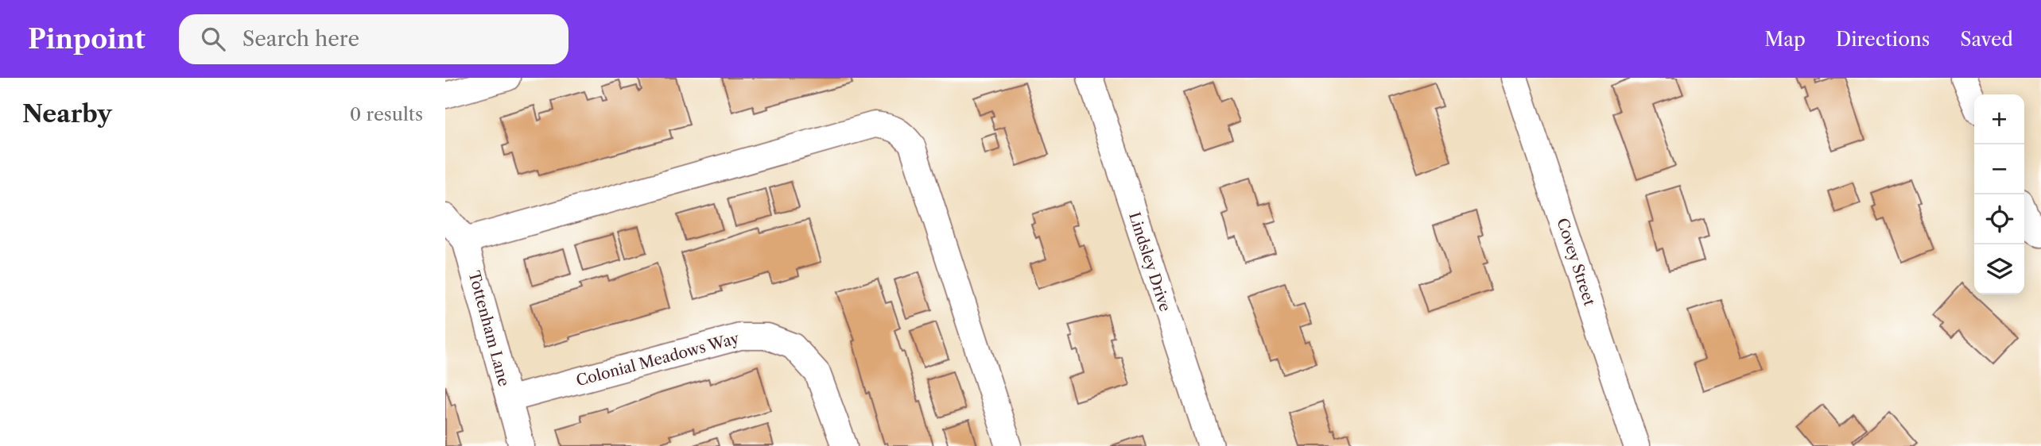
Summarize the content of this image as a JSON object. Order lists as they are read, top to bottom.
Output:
{
  "streets": {
    "street": [
      "Lindsley Drive",
      "Covey Street",
      "Tottenham Lane",
      "Colonial Meadows Way"
    ]
  },
  "crossings": [
    ["Tottenham Lane", "Colonial Meadows Way"]
  ],
  "page": {
    "header": "Pinpoint",
    "search": "Search here",
    "nav": ["Map", "Directions", "Saved"],
    "heading": ["Nearby", "0 results"],
    "map_buttons": ["+", "−"]
  }
}
